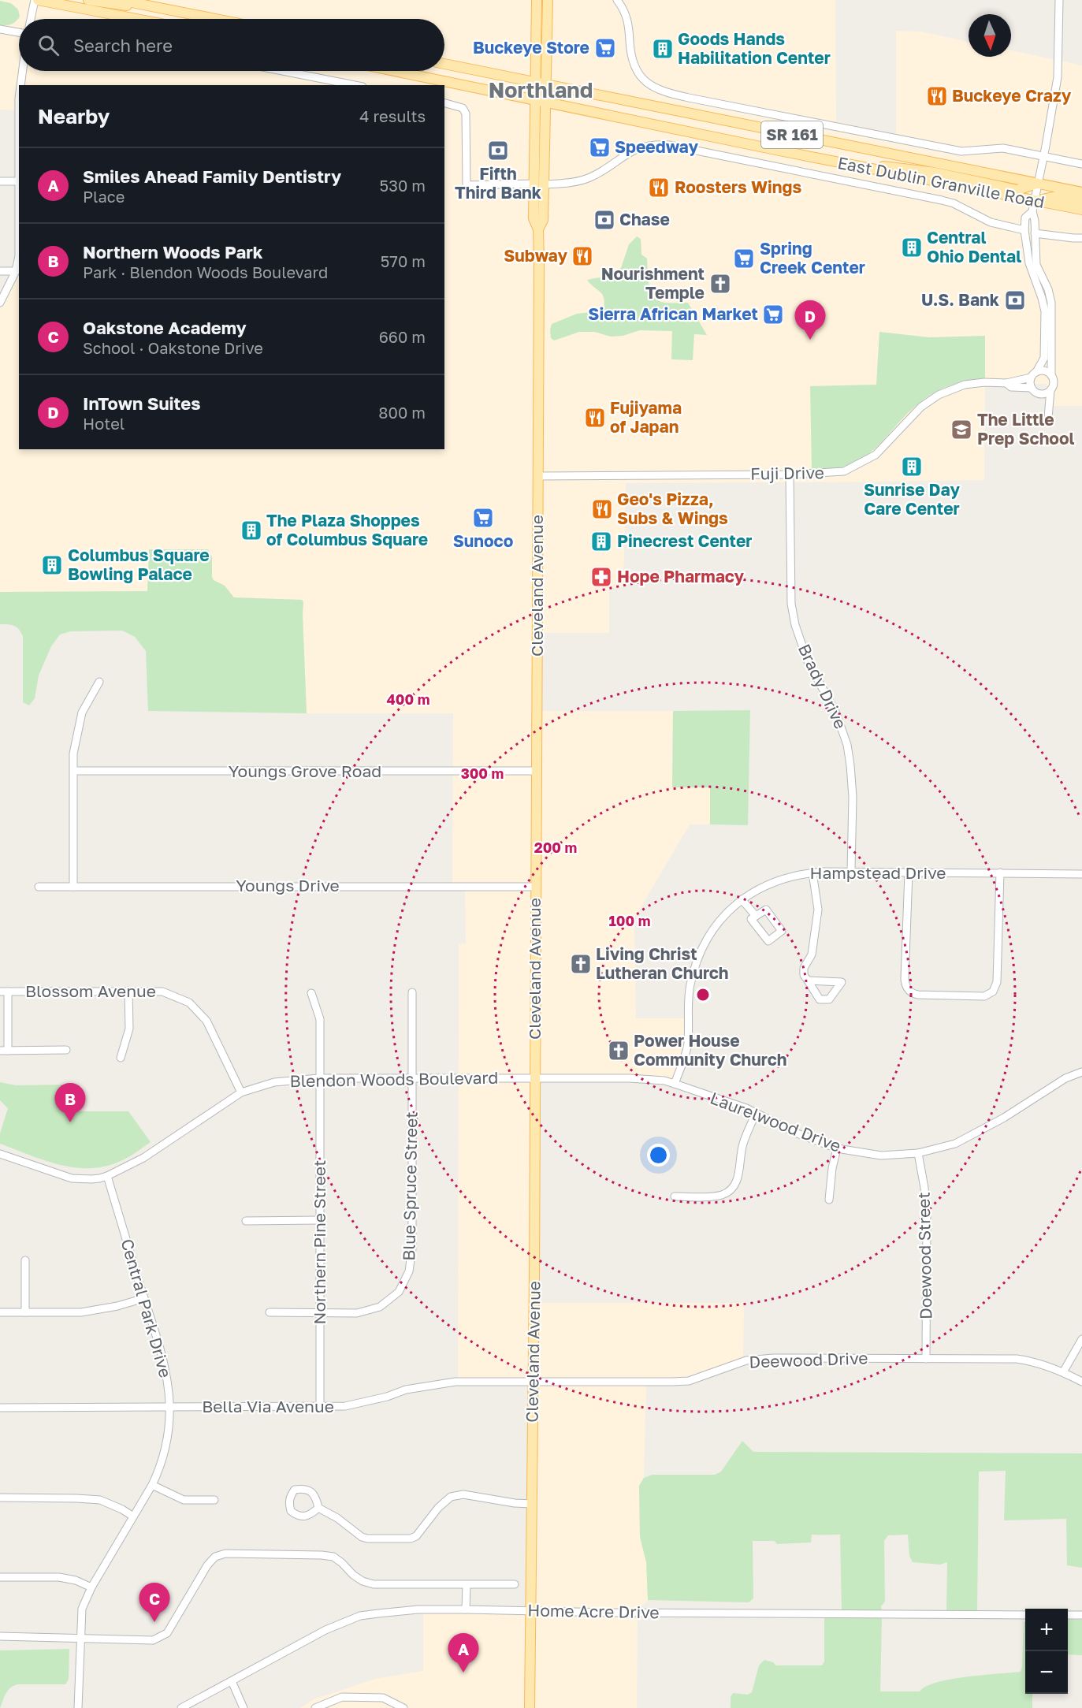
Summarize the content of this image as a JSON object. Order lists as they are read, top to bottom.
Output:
{
  "streets": {
    "main road": ["SR 161", "East Dublin Granville Road", "Cleveland Avenue"],
    "street": [
      "Fuji Drive",
      "Brady Drive",
      "Youngs Grove Road",
      "Hampstead Drive",
      "Youngs Drive",
      "Blossom Avenue",
      "Blendon Woods Boulevard",
      "Laurelwood Drive",
      "Blue Spruce Street",
      "Northern Pine Street",
      "Doewood Street",
      "Central Park Drive",
      "Deewood Drive",
      "Bella Via Avenue",
      "Home Acre Drive"
    ]
  },
  "crossings": [
    ["East Dublin Granville Road", "Cleveland Avenue"],
    ["Fuji Drive", "Cleveland Avenue"],
    ["Fuji Drive", "Brady Drive"],
    ["Cleveland Avenue", "Youngs Grove Road"],
    ["Cleveland Avenue", "Youngs Drive"],
    ["Cleveland Avenue", "Blendon Woods Boulevard"],
    ["Cleveland Avenue", "Laurelwood Drive"],
    ["Cleveland Avenue", "Deewood Drive"],
    ["Cleveland Avenue", "Bella Via Avenue"],
    ["Cleveland Avenue", "Home Acre Drive"],
    ["Brady Drive", "Hampstead Drive"],
    ["Hampstead Drive", "Laurelwood Drive"],
    ["Blossom Avenue", "Blendon Woods Boulevard"],
    ["Blendon Woods Boulevard", "Laurelwood Drive"],
    ["Blendon Woods Boulevard", "Blue Spruce Street"],
    ["Blendon Woods Boulevard", "Northern Pine Street"],
    ["Blendon Woods Boulevard", "Central Park Drive"],
    ["Laurelwood Drive", "Doewood Street"],
    ["Blue Spruce Street", "Northern Pine Street"],
    ["Northern Pine Street", "Bella Via Avenue"],
    ["Doewood Street", "Deewood Drive"],
    ["Central Park Drive", "Bella Via Avenue"],
    ["Deewood Drive", "Bella Via Avenue"]
  ],
  "districts": ["Northland"],
  "places": {
    "supermarket": [
      "Buckeye Store",
      "Speedway",
      "Spring Creek Center",
      "Sierra African Market",
      "Sunoco"
    ],
    "building": [
      "Goods Hands Habilitation Center",
      "Central Ohio Dental",
      "Sunrise Day Care Center",
      "The Plaza Shoppes of Columbus Square",
      "Pinecrest Center",
      "Columbus Square Bowling Palace"
    ],
    "restaurant": [
      "Buckeye Crazy",
      "Roosters Wings",
      "Subway",
      "Fujiyama of Japan",
      "Geo's Pizza, Subs & Wings"
    ],
    "bank": ["Fifth Third Bank", "Chase", "U.S. Bank"],
    "church": ["Nourishment Temple", "Living Christ Lutheran Church", "Power House Community Church"],
    "school or university": ["The Little Prep School"],
    "pharmacy": ["Hope Pharmacy"]
  },
  "north": "bottom",
  "page": {
    "search": "Search here",
    "heading": ["Nearby", "4 results"],
    "list": [
      {
        "mark": "A",
        "name": "Smiles Ahead Family Dentistry",
        "note": "Place",
        "value": "530 m"
      },
      {
        "mark": "B",
        "name": "Northern Woods Park",
        "note": "Park · Blendon Woods Boulevard",
        "value": "570 m"
      },
      {
        "mark": "C",
        "name": "Oakstone Academy",
        "note": "School · Oakstone Drive",
        "value": "660 m"
      },
      {
        "mark": "D",
        "name": "InTown Suites",
        "note": "Hotel",
        "value": "800 m"
      }
    ],
    "pins": [
      "D",
      "B",
      "C",
      "A"
    ],
    "map_buttons": ["+", "−"]
  },
  "rings": [
    "400 m",
    "300 m",
    "200 m",
    "100 m"
  ]
}
